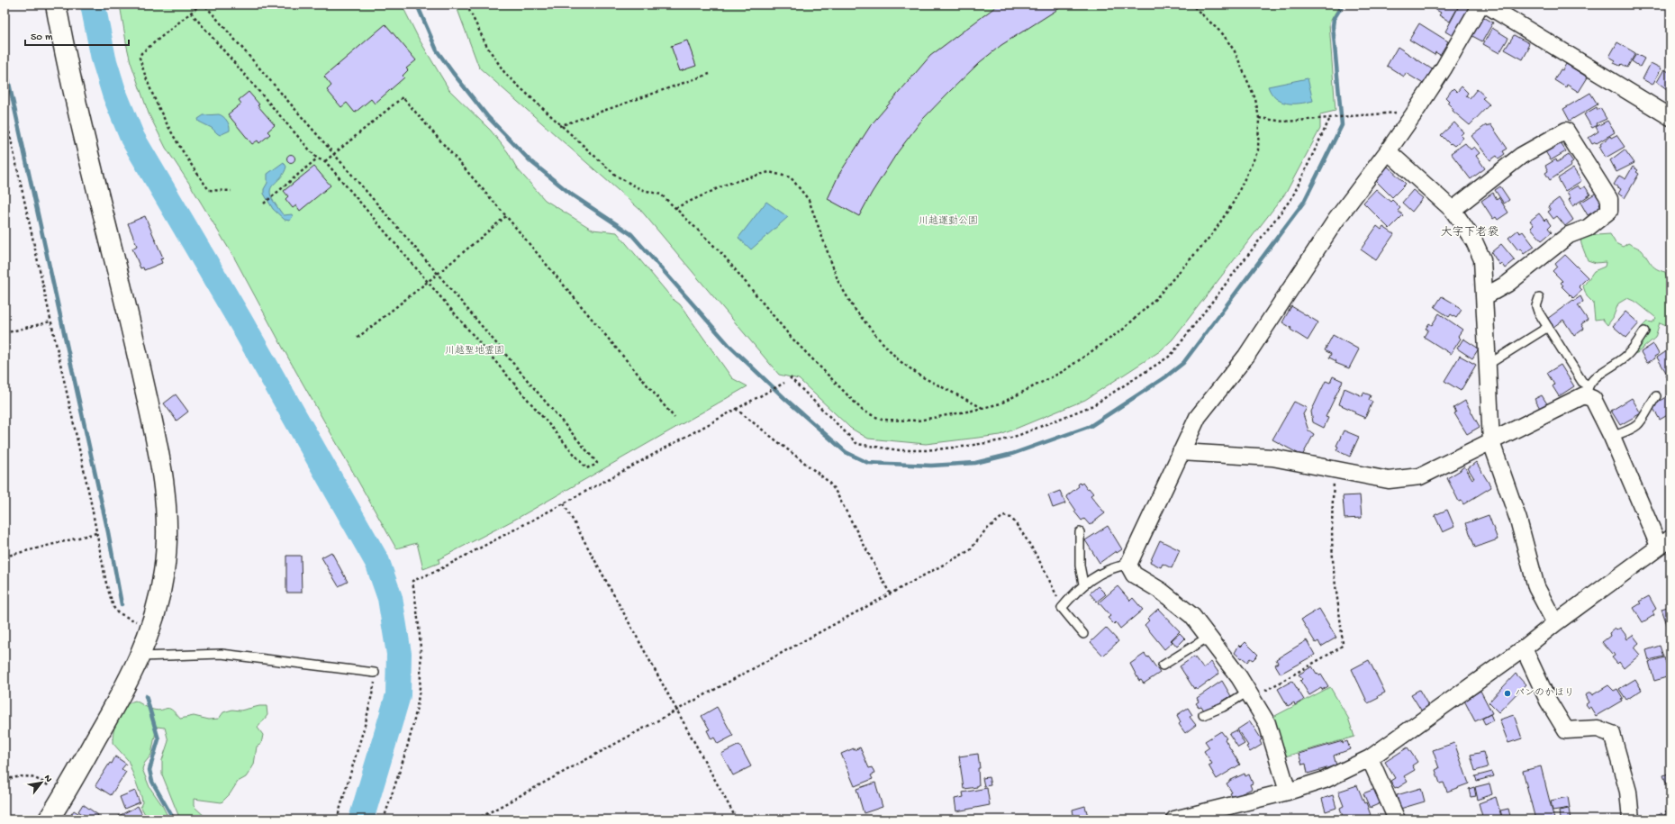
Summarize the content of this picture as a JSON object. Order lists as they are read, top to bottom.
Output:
{
  "districts": ["大字下老袋"],
  "parks": ["川越運動公園", "川越聖地霊園"],
  "places": ["パンのかほり"],
  "scale_bar": "50 m",
  "north": "top right"
}
